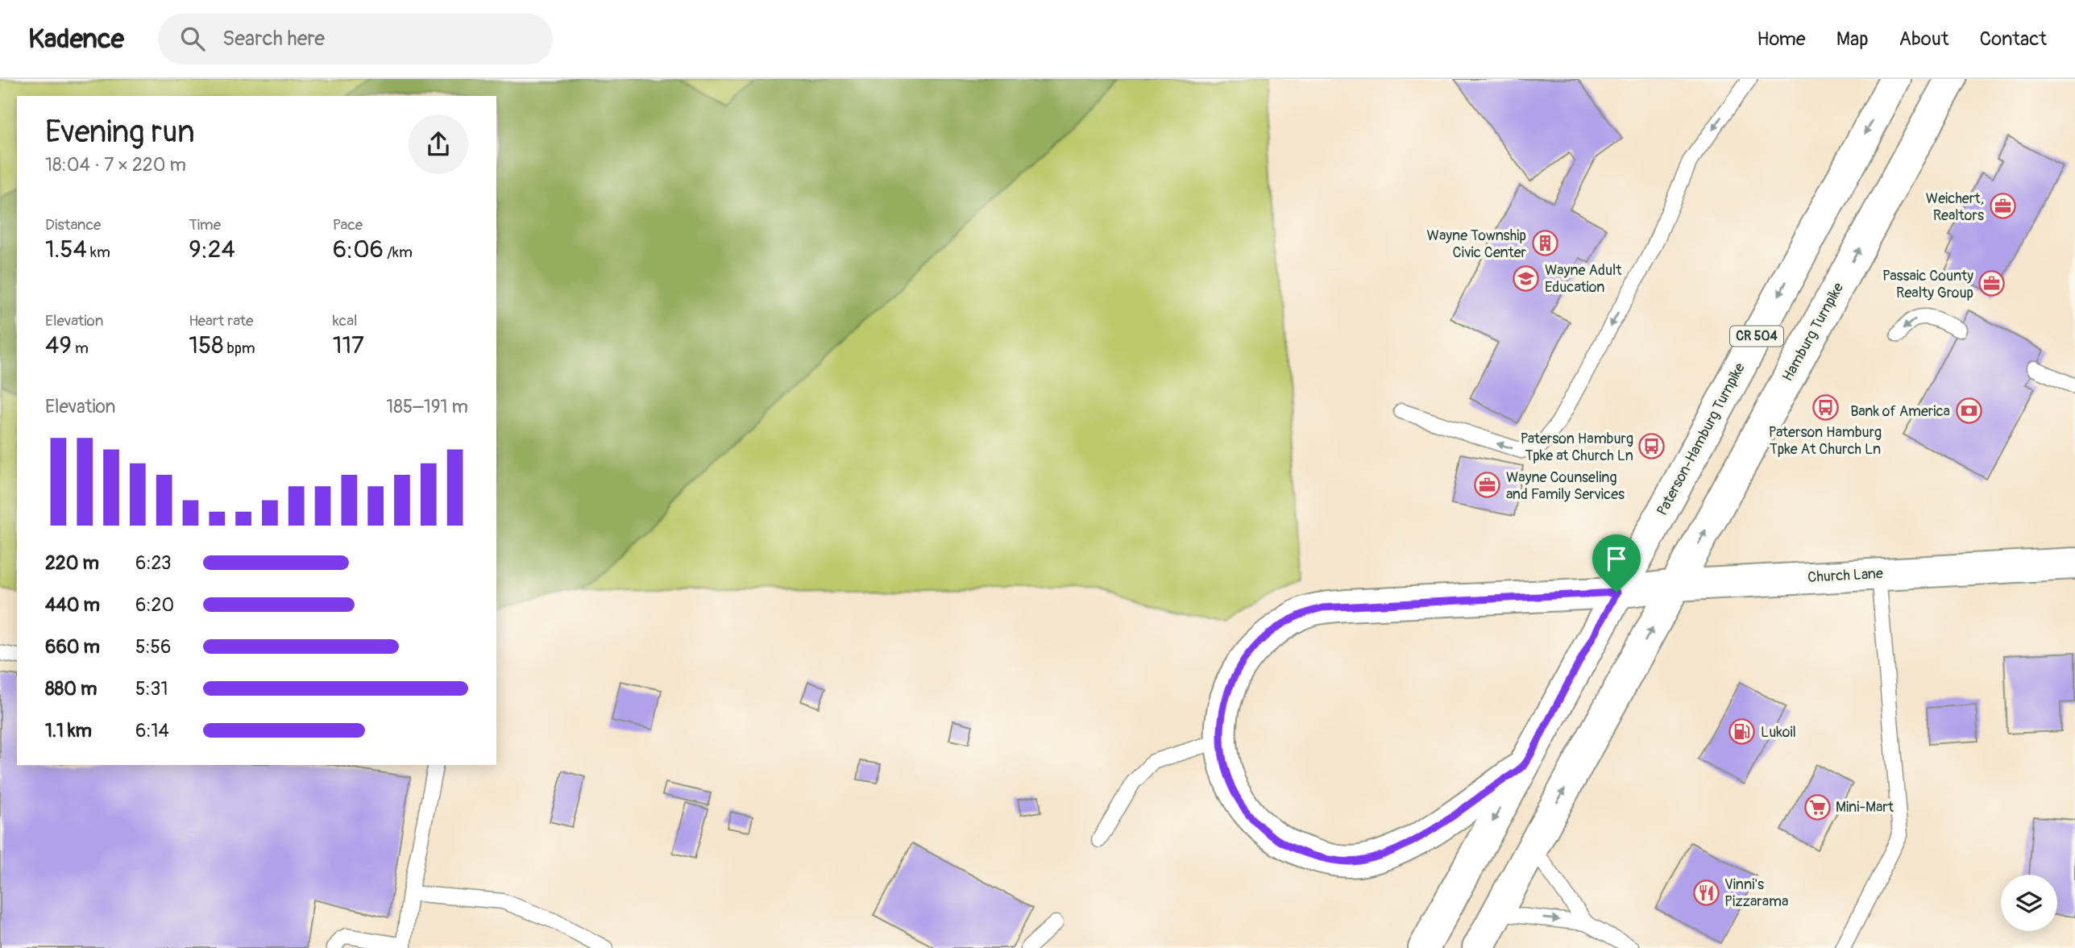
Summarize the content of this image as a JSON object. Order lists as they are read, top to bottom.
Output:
{
  "streets": {
    "main road": [
      "Hamburg Turnpike",
      "CR 504",
      "Paterson-Hamburg Turnpike",
      "Church Lane"
    ]
  },
  "crossings": [
    ["Hamburg Turnpike", "CR 504"],
    ["Hamburg Turnpike", "Church Lane"],
    ["CR 504", "Church Lane"],
    ["Paterson-Hamburg Turnpike", "Church Lane"]
  ],
  "one_way": ["Hamburg Turnpike", "Paterson-Hamburg Turnpike"],
  "places": {
    "office": ["Weichert, Realtors", "Passaic County Realty Group", "Wayne Counseling and Family Services"],
    "building": ["Wayne Township Civic Center"],
    "school or university": ["Wayne Adult Education"],
    "bus stop": ["Paterson Hamburg Tpke At Church Ln", "Paterson Hamburg Tpke at Church Ln"],
    "bank": ["Bank of America"],
    "fuel station": ["Lukoil"],
    "supermarket": ["Mini-Mart"],
    "restaurant": ["Vinni's Pizzarama"]
  },
  "page": {
    "header": "Kadence",
    "search": "Search here",
    "nav": [
      "Home",
      "Map",
      "About",
      "Contact"
    ],
    "heading": ["Evening run", "18:04 · 7 × 220 m"],
    "stats": [
      ["Distance", "1.54 km"],
      ["Time", "9:24"],
      ["Pace", "6:06 /km"],
      ["Elevation", "49 m"],
      ["Heart rate", "158 bpm"],
      ["kcal", "117"]
    ],
    "chart": ["Elevation", "185–191 m"],
    "list": [
      {
        "name": "220 m",
        "note": "6:23"
      },
      {
        "name": "440 m",
        "note": "6:20"
      },
      {
        "name": "660 m",
        "note": "5:56"
      },
      {
        "name": "880 m",
        "note": "5:31"
      },
      {
        "name": "1.1 km",
        "note": "6:14"
      }
    ]
  }
}
